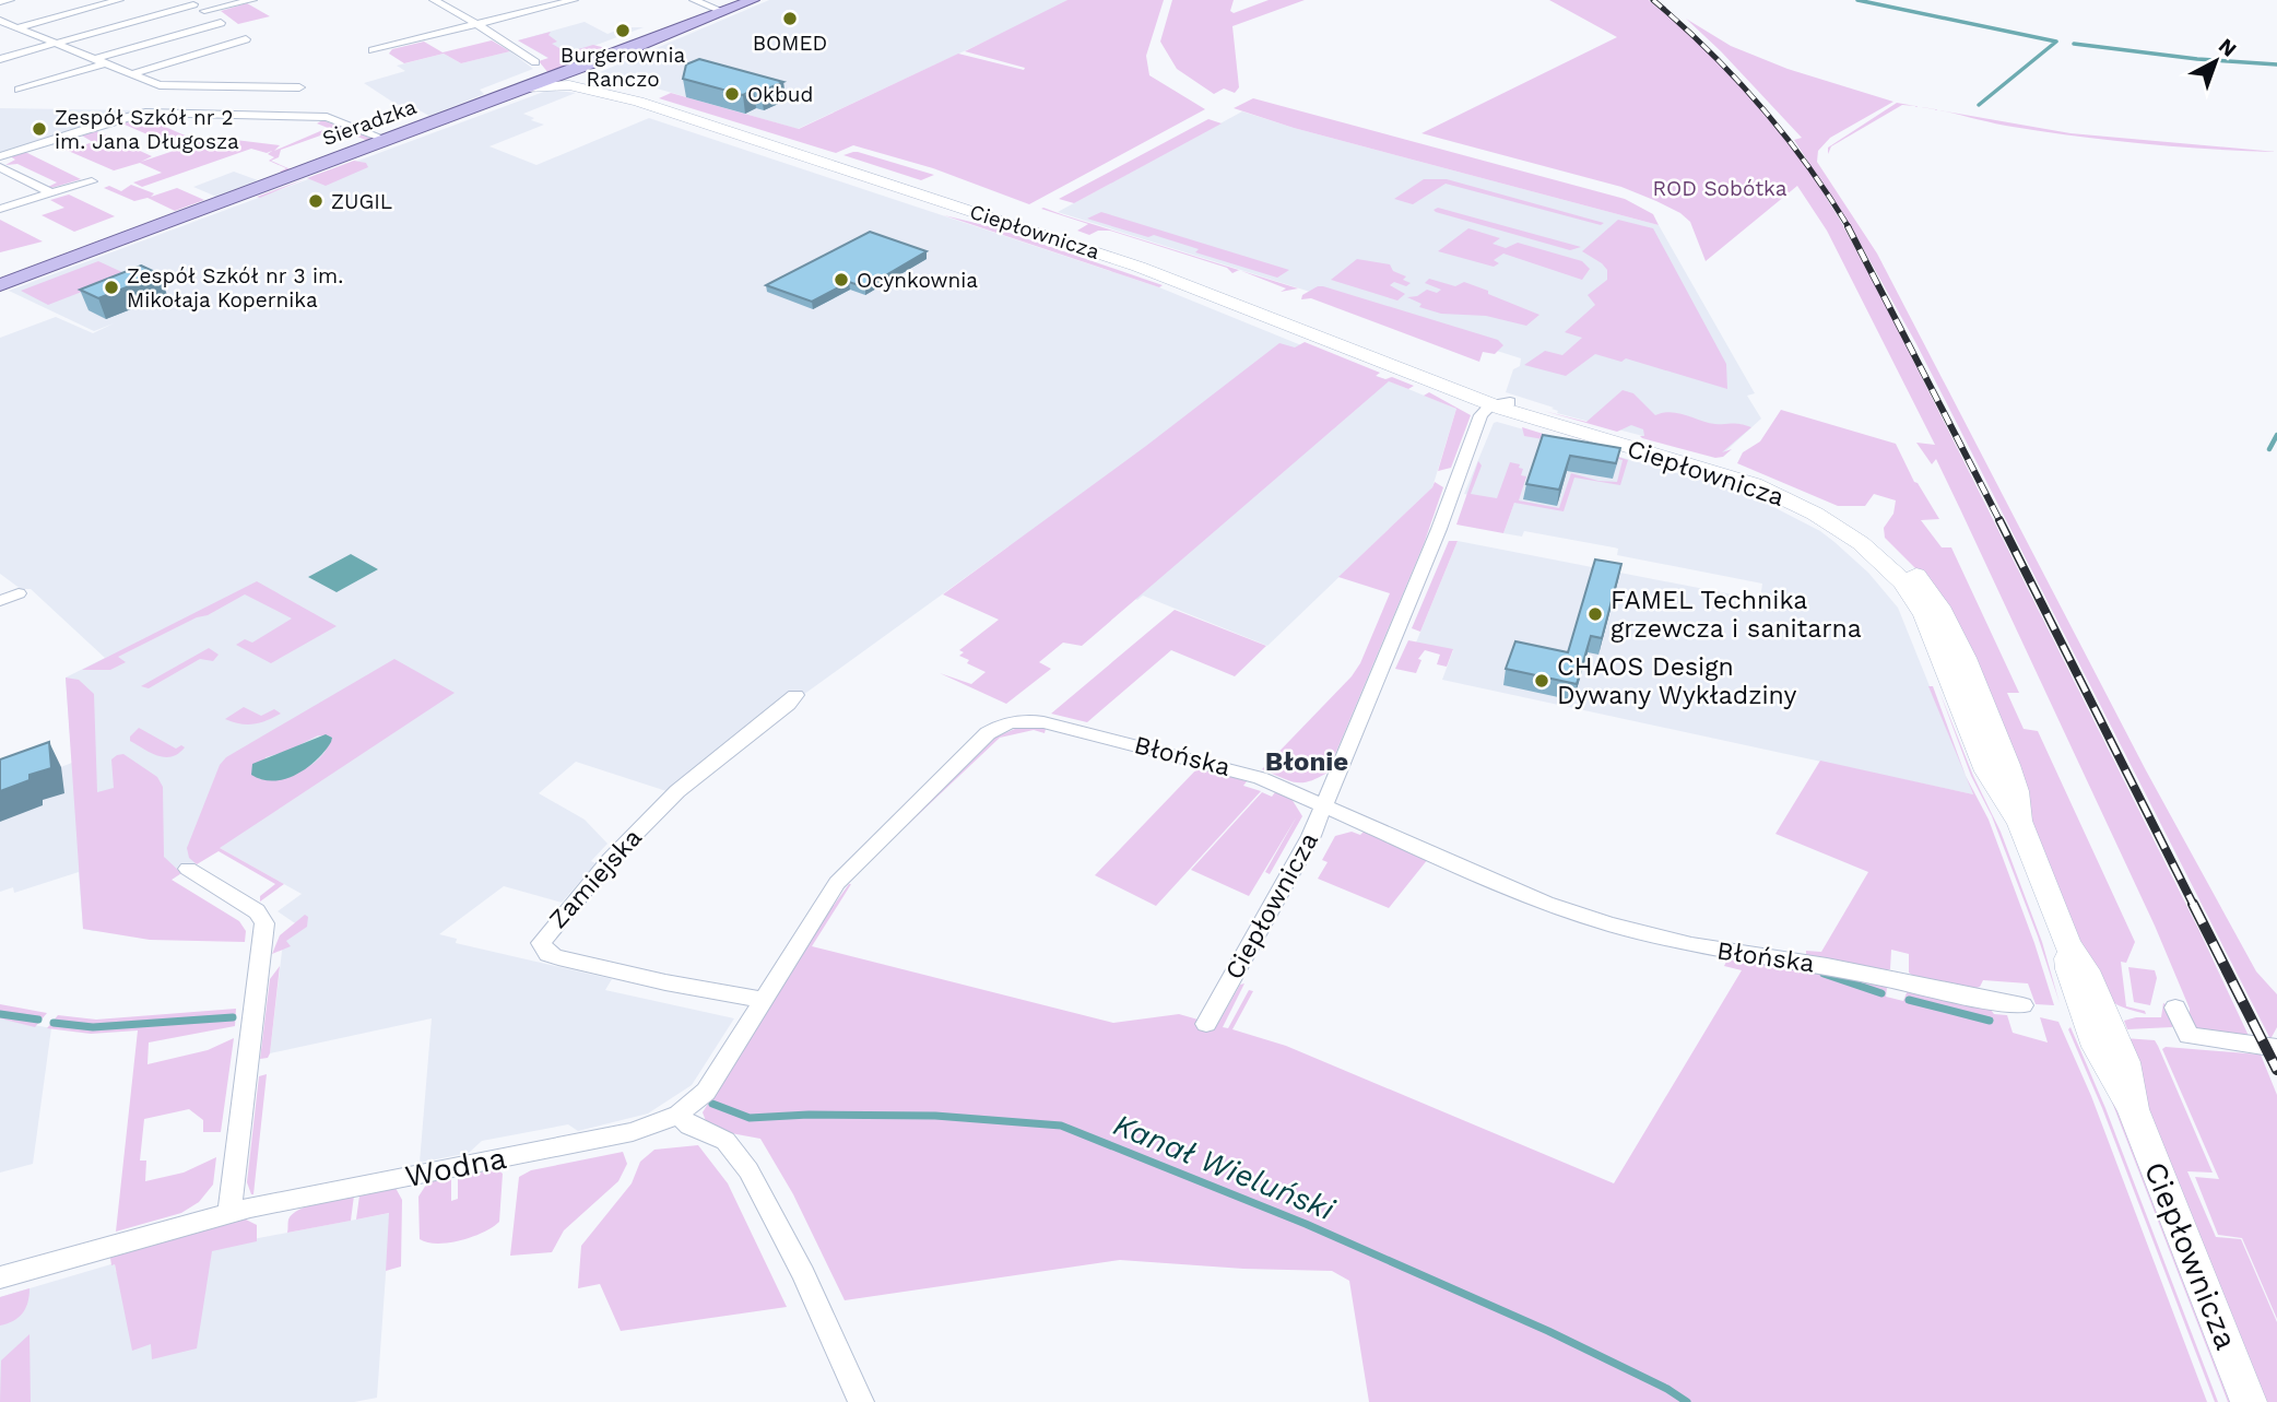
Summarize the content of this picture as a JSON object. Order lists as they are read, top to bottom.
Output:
{
  "streets": {
    "main road": ["Sieradzka", "Ciepłownicza"],
    "street": ["Błońska", "Zamiejska", "Wodna"]
  },
  "crossings": [
    ["Sieradzka", "Ciepłownicza"],
    ["Ciepłownicza", "Błońska"],
    ["Błońska", "Zamiejska"],
    ["Błońska", "Wodna"]
  ],
  "districts": ["Błonie"],
  "water": ["Kanał Wieluński"],
  "parks": ["ROD Sobótka"],
  "places": [
    "BOMED",
    "Burgerownia Ranczo",
    "Okbud",
    "Zespół Szkół nr 2 im. Jana Długosza",
    "ZUGIL",
    "Ocynkownia",
    "Zespół Szkół nr 3 im. Mikołaja Kopernika",
    "FAMEL Technika grzewcza i sanitarna",
    "CHAOS Design Dywany Wykładziny"
  ],
  "north": "top right"
}
